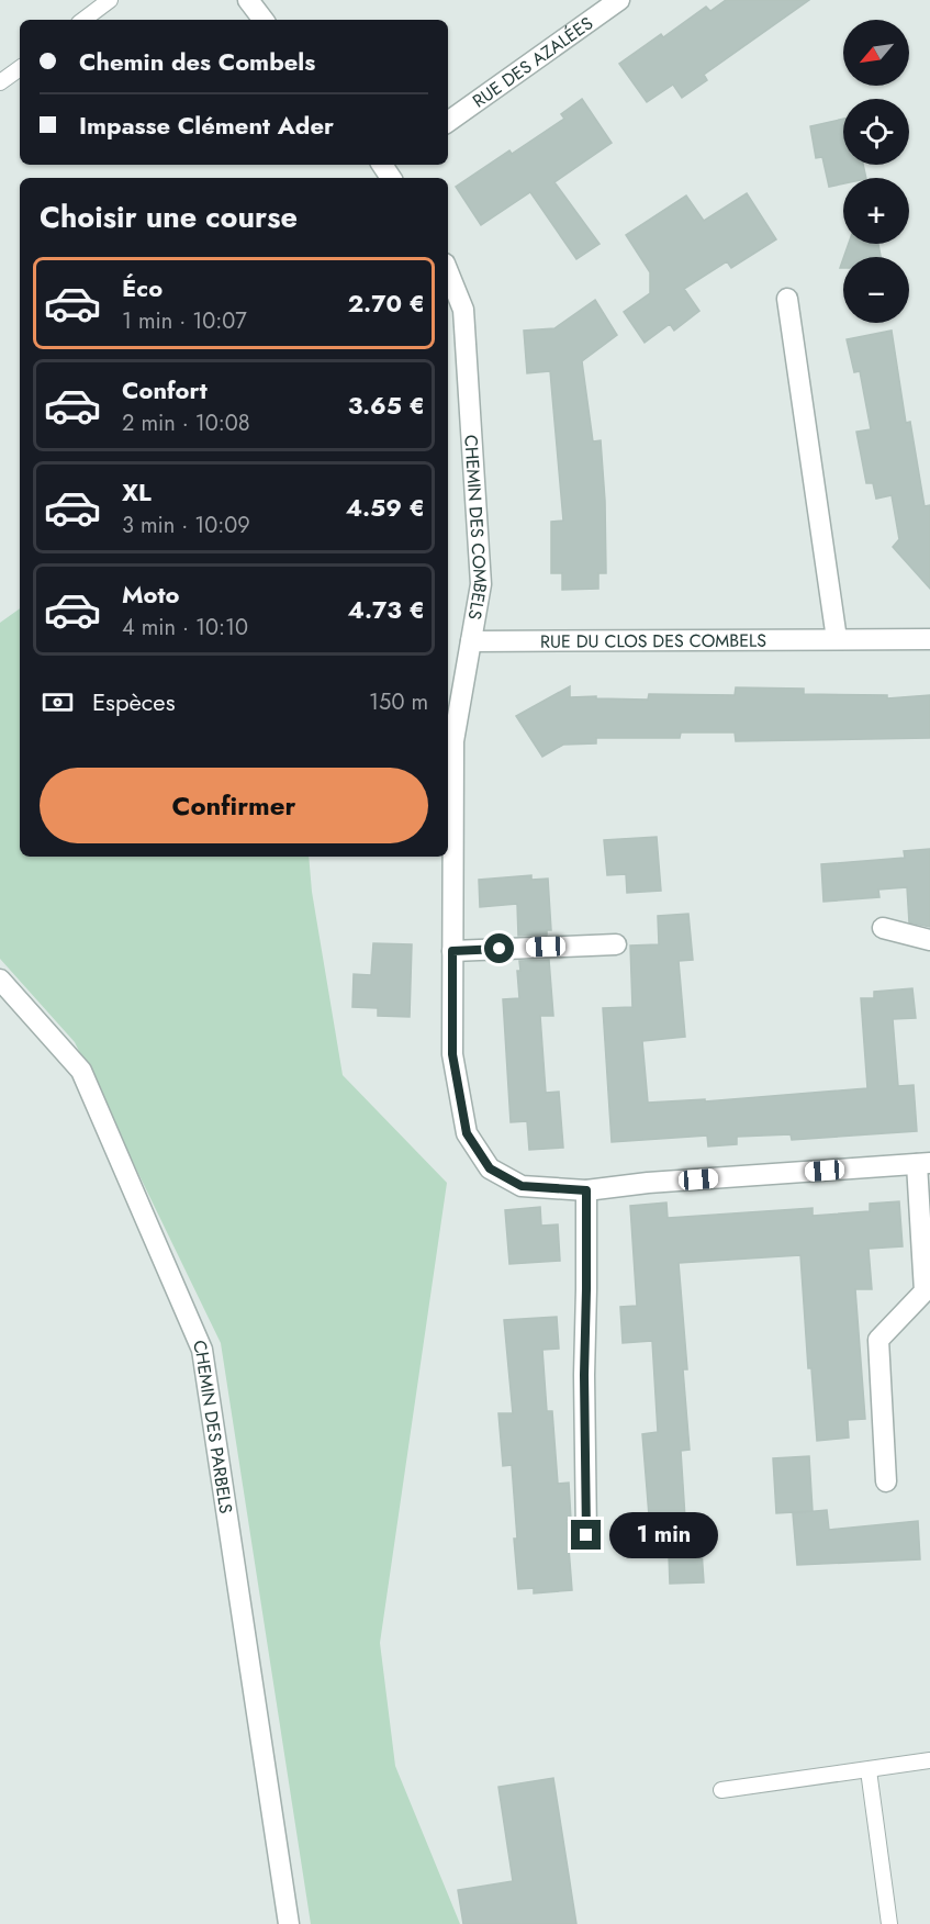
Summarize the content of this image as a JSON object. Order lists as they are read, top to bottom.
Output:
{
  "streets": {
    "street": [
      "RUE DES AZALÉES",
      "CHEMIN DES COMBELS",
      "RUE DU CLOS DES COMBELS",
      "CHEMIN DES PARBELS"
    ]
  },
  "crossings": [
    ["CHEMIN DES COMBELS", "RUE DU CLOS DES COMBELS"]
  ],
  "north": "bottom left",
  "page": {
    "map_buttons": ["+", "−"],
    "banner": ["Chemin des Combels", "Impasse Clément Ader"],
    "heading": "Choisir une course",
    "list": [
      {
        "name": "Éco",
        "note": "1 min · 10:07",
        "value": "2.70 €"
      },
      {
        "name": "Confort",
        "note": "2 min · 10:08",
        "value": "3.65 €"
      },
      {
        "name": "XL",
        "note": "3 min · 10:09",
        "value": "4.59 €"
      },
      {
        "name": "Moto",
        "note": "4 min · 10:10",
        "value": "4.73 €"
      }
    ],
    "pay": ["Espèces", "150 m"],
    "buttons": "Confirmer",
    "bubble": "1 min"
  }
}
